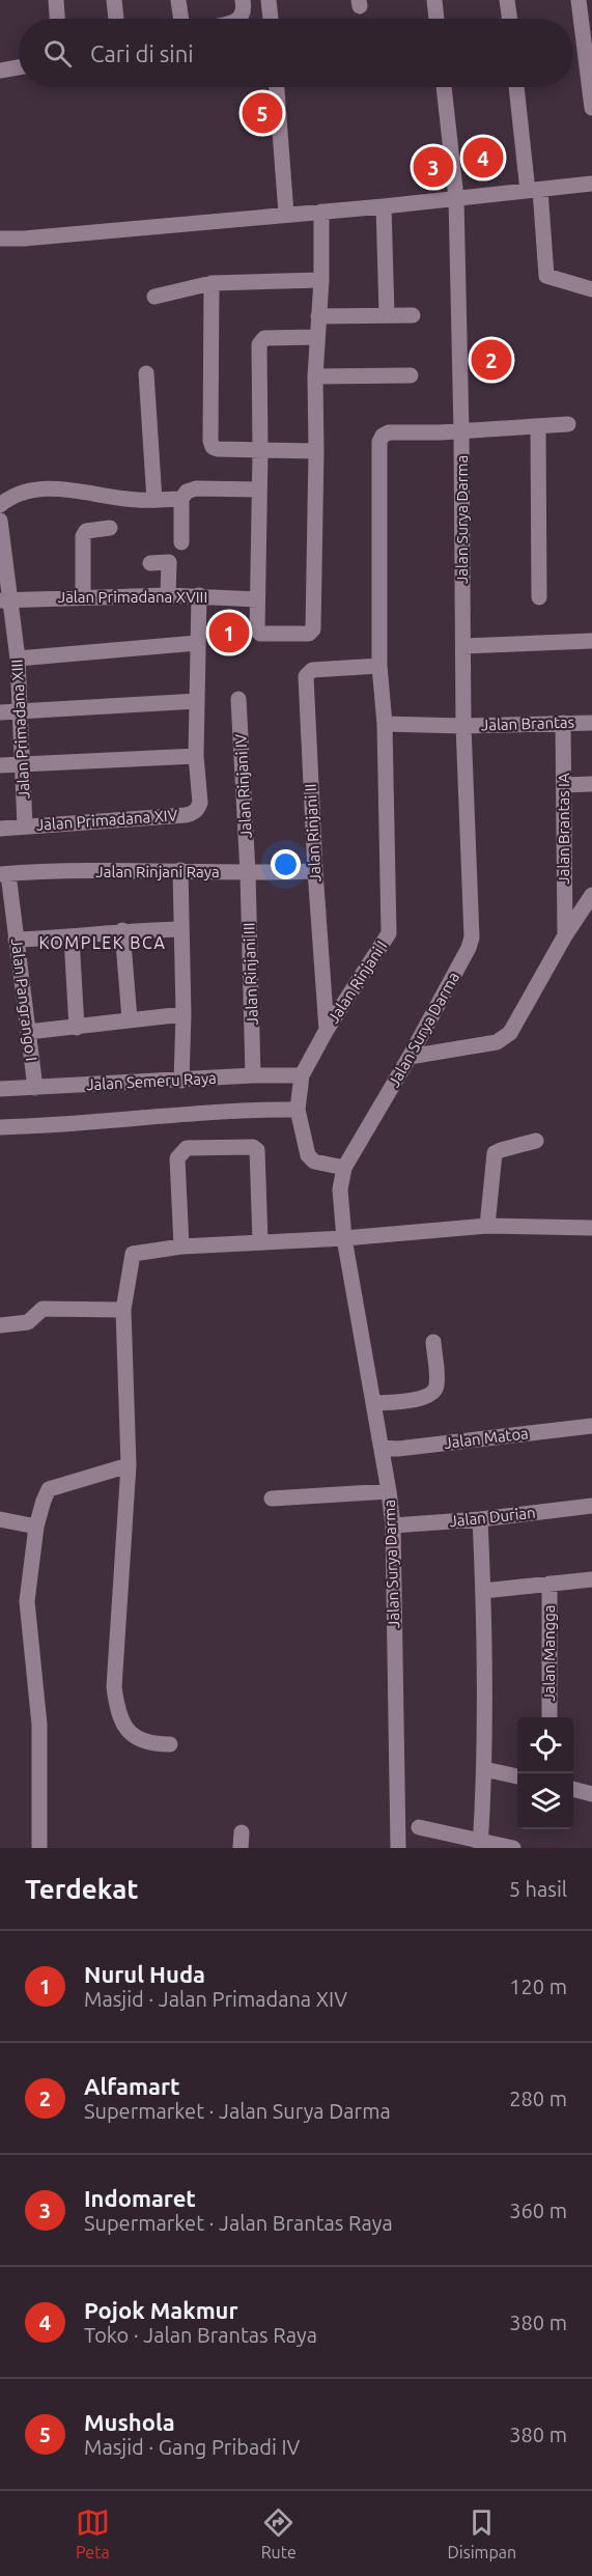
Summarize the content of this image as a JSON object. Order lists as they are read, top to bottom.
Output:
{
  "streets": {
    "street": [
      "Jalan Surya Darma",
      "Jalan Primadana XVIII",
      "Jalan Brantas",
      "Jalan Primadana XIII",
      "Jalan Rinjani IV",
      "Jalan Primadana XIV",
      "Jalan Brantas IA",
      "Jalan Rinjani II",
      "Jalan Rinjani Raya",
      "Jalan Rinjani III",
      "Jalan Rinjani I",
      "Jalan Pangrango I",
      "Jalan Semeru Raya",
      "Jalan Matoa",
      "Jalan Durian",
      "Jalan Mangga"
    ]
  },
  "crossings": [
    ["Jalan Surya Darma", "Jalan Brantas"],
    ["Jalan Surya Darma", "Jalan Rinjani I"],
    ["Jalan Surya Darma", "Jalan Matoa"],
    ["Jalan Surya Darma", "Jalan Durian"],
    ["Jalan Primadana XVIII", "Jalan Primadana XIII"],
    ["Jalan Primadana XVIII", "Jalan Primadana XIV"],
    ["Jalan Brantas", "Jalan Brantas IA"],
    ["Jalan Primadana XIII", "Jalan Primadana XIV"],
    ["Jalan Rinjani IV", "Jalan Rinjani Raya"],
    ["Jalan Rinjani IV", "Jalan Rinjani III"],
    ["Jalan Rinjani II", "Jalan Rinjani Raya"],
    ["Jalan Rinjani II", "Jalan Rinjani I"],
    ["Jalan Rinjani Raya", "Jalan Rinjani III"],
    ["Jalan Rinjani Raya", "Jalan Pangrango I"],
    ["Jalan Rinjani III", "Jalan Semeru Raya"],
    ["Jalan Rinjani I", "Jalan Semeru Raya"],
    ["Jalan Pangrango I", "Jalan Semeru Raya"]
  ],
  "districts": ["KOMPLEK BCA"],
  "page": {
    "search": "Cari di sini",
    "pins": [
      "5",
      "4",
      "3",
      "2",
      "1"
    ],
    "heading": ["Terdekat", "5 hasil"],
    "list": [
      {
        "mark": "1",
        "name": "Nurul Huda",
        "note": "Masjid · Jalan Primadana XIV",
        "value": "120 m"
      },
      {
        "mark": "2",
        "name": "Alfamart",
        "note": "Supermarket · Jalan Surya Darma",
        "value": "280 m"
      },
      {
        "mark": "3",
        "name": "Indomaret",
        "note": "Supermarket · Jalan Brantas Raya",
        "value": "360 m"
      },
      {
        "mark": "4",
        "name": "Pojok Makmur",
        "note": "Toko · Jalan Brantas Raya",
        "value": "380 m"
      },
      {
        "mark": "5",
        "name": "Mushola",
        "note": "Masjid · Gang Pribadi IV",
        "value": "380 m"
      }
    ],
    "nav": ["Peta", "Rute", "Disimpan"]
  }
}
